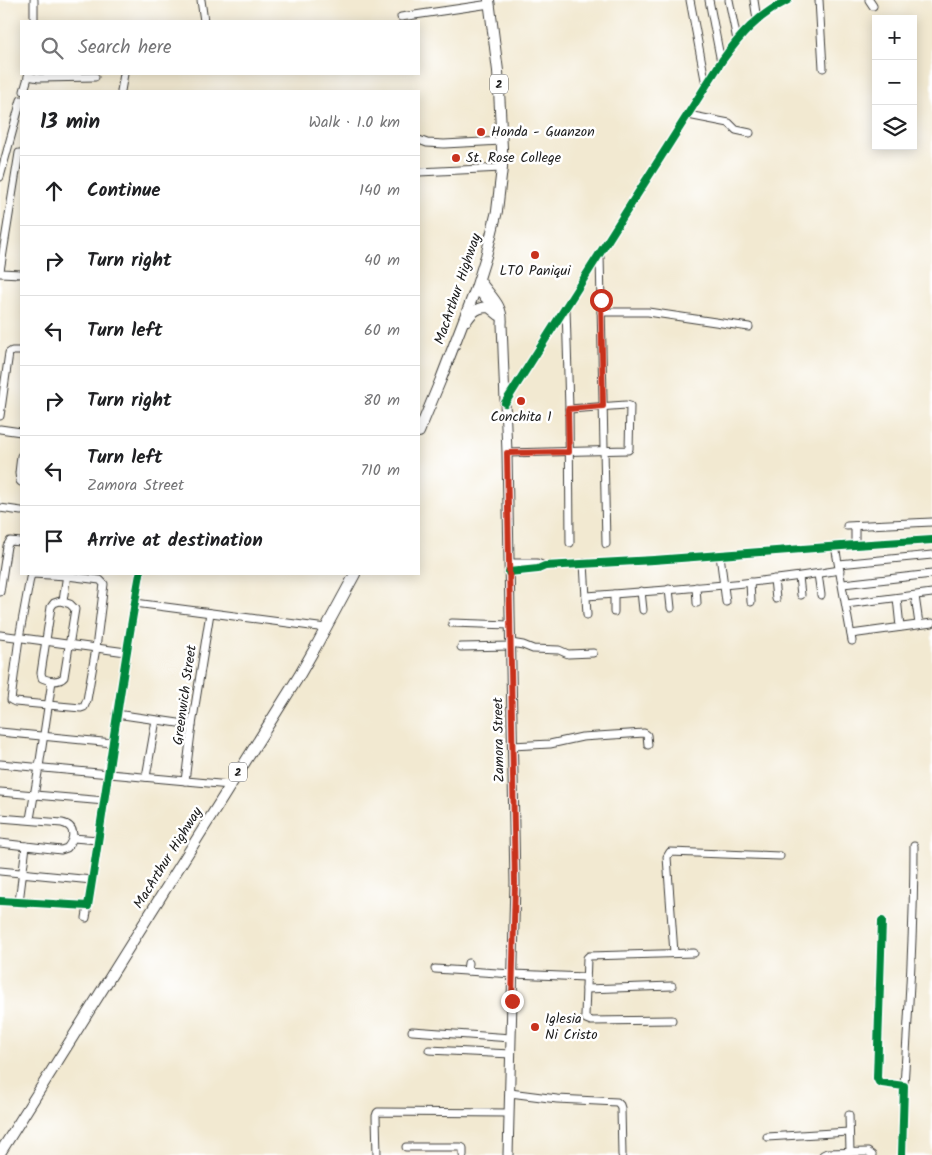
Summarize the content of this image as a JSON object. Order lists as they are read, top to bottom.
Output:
{
  "streets": {
    "highway": ["2", "MacArthur Highway"],
    "main road": ["Zamora Street"],
    "street": ["Greenwich Street"]
  },
  "crossings": [
    ["MacArthur Highway", "Zamora Street"]
  ],
  "places": [
    "Honda - Guanzon",
    "St. Rose College",
    "LTO Paniqui",
    "Conchita 1",
    "Iglesia Ni Cristo"
  ],
  "page": {
    "map_buttons": ["+", "−"],
    "search": "Search here",
    "heading": ["13 min", "Walk · 1.0 km"],
    "list": [
      ["Continue", "140 m"],
      ["Turn right", "40 m"],
      ["Turn left", "60 m"],
      ["Turn right", "80 m"],
      ["Turn left", "Zamora Street", "710 m"],
      "Arrive at destination"
    ]
  }
}
